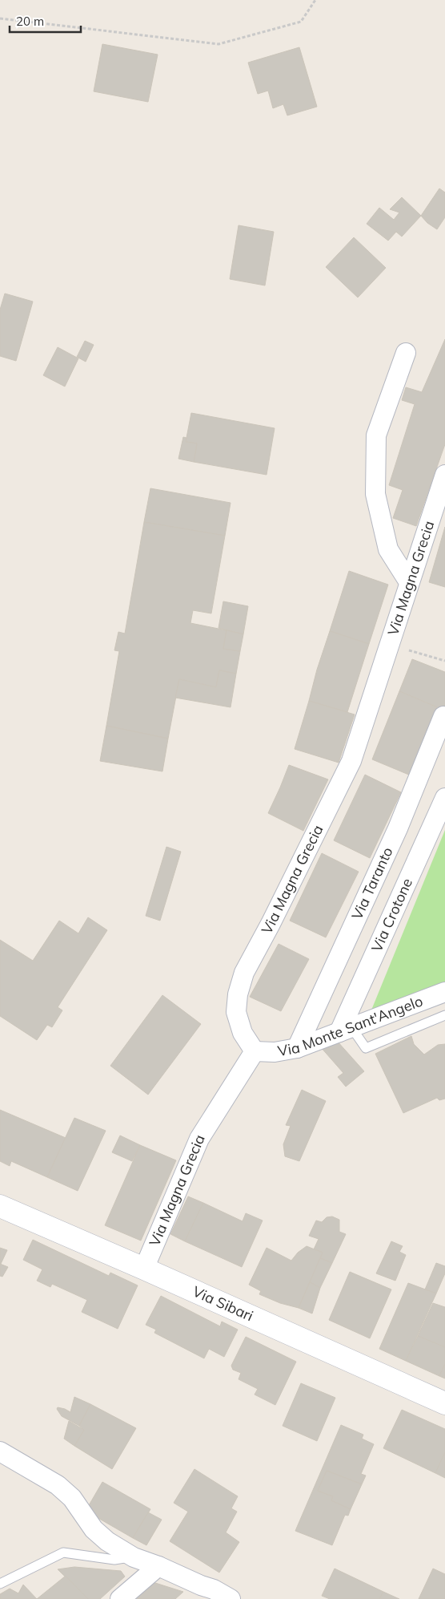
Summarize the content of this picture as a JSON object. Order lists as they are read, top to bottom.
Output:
{
  "streets": {
    "street": [
      "Via Magna Grecia",
      "Via Taranto",
      "Via Crotone",
      "Via Monte Sant'Angelo",
      "Via Sibari"
    ]
  },
  "crossings": [
    ["Via Magna Grecia", "Via Monte Sant'Angelo"],
    ["Via Magna Grecia", "Via Sibari"],
    ["Via Taranto", "Via Monte Sant'Angelo"],
    ["Via Crotone", "Via Monte Sant'Angelo"]
  ],
  "scale_bar": "20 m"
}
